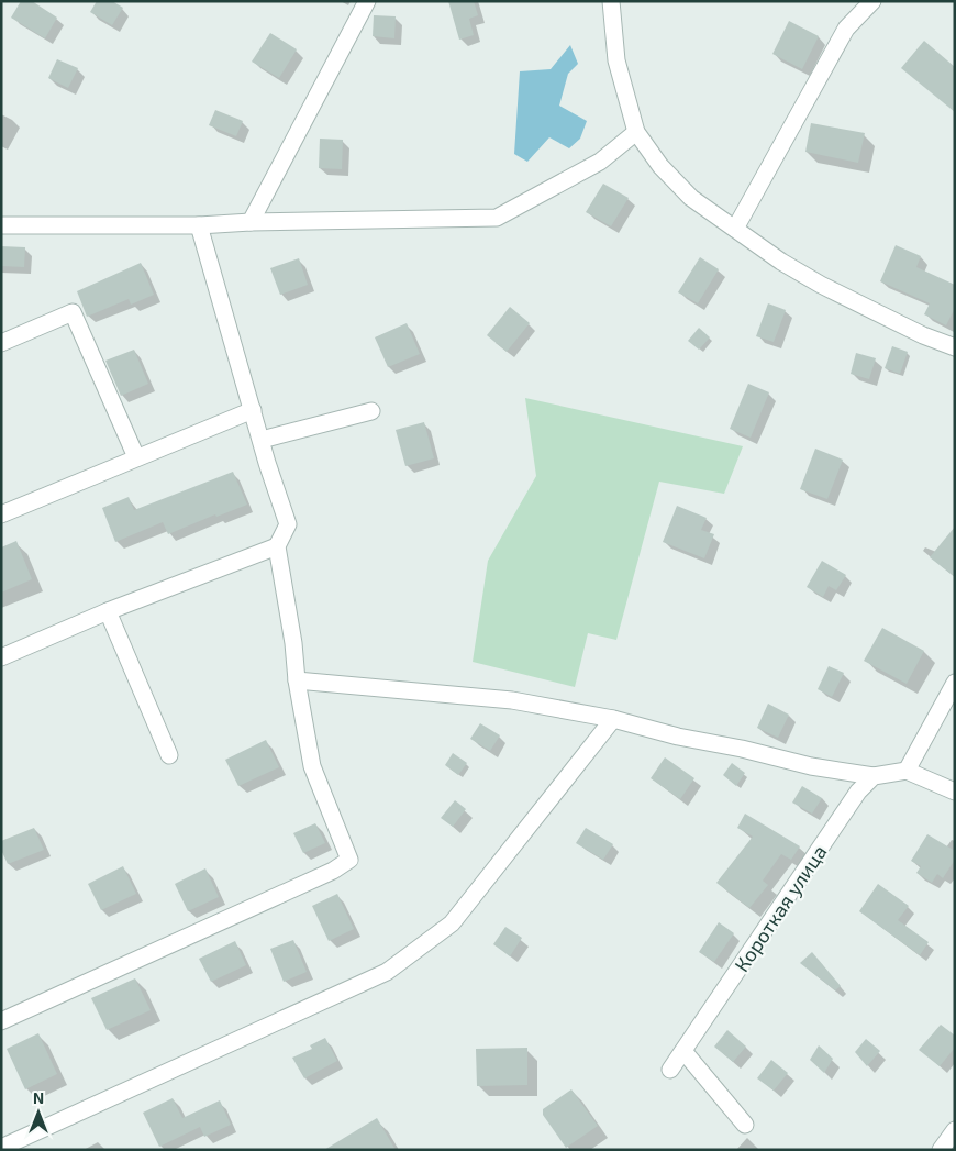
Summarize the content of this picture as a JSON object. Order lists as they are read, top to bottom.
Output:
{
  "streets": {
    "street": ["Короткая улица"]
  },
  "north": "top"
}
